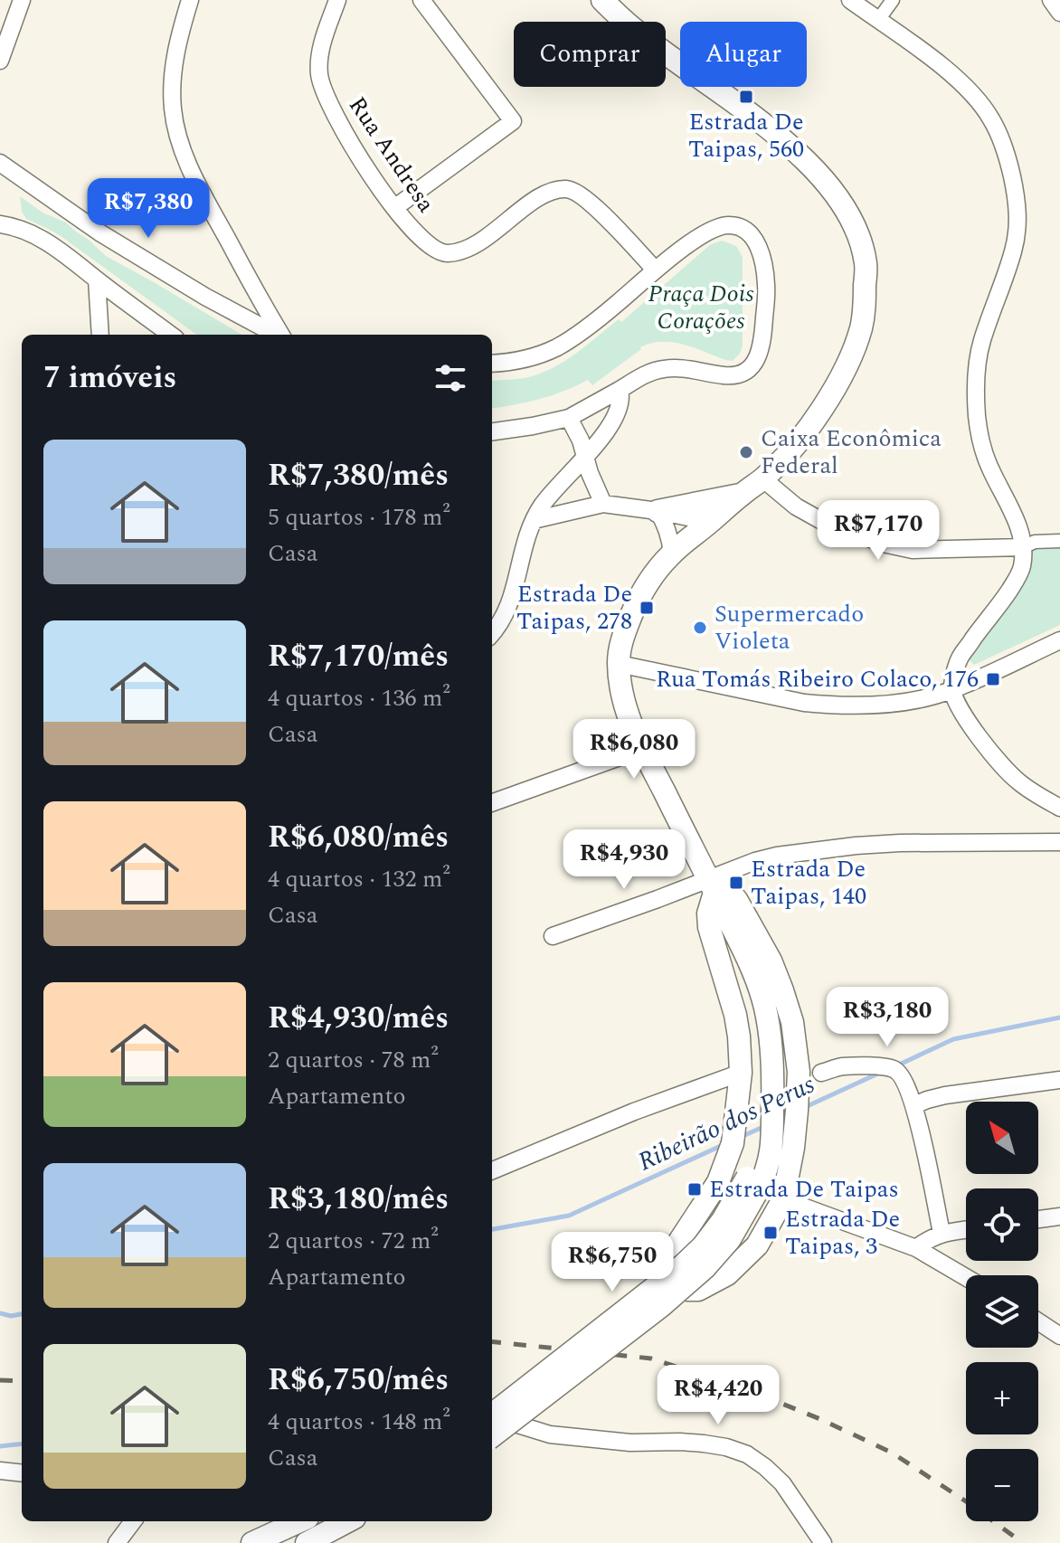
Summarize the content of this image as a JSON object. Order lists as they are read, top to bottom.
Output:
{
  "streets": {
    "street": ["Rua Andresa"]
  },
  "water": ["Ribeirão dos Perus"],
  "parks": ["Praça Dois Corações"],
  "places": {
    "transit": [
      "Estrada De Taipas, 560",
      "Estrada De Taipas, 278",
      "Rua Tomás Ribeiro Colaco, 176",
      "Estrada De Taipas, 140",
      "Estrada De Taipas",
      "Estrada De Taipas, 3"
    ],
    "other": ["Caixa Econômica Federal", "Supermercado Violeta"]
  },
  "north": "top left",
  "page": {
    "chip": ["Comprar", "Alugar"],
    "price": [
      "R$7,380",
      "R$7,170",
      "R$6,080",
      "R$4,930",
      "R$3,180",
      "R$6,750",
      "R$4,420"
    ],
    "heading": "7 imóveis",
    "list": [
      {
        "name": "R$7,380/mês",
        "note": "5 quartos · 178 m² · Casa"
      },
      {
        "name": "R$7,170/mês",
        "note": "4 quartos · 136 m² · Casa"
      },
      {
        "name": "R$6,080/mês",
        "note": "4 quartos · 132 m² · Casa"
      },
      {
        "name": "R$4,930/mês",
        "note": "2 quartos · 78 m² · Apartamento"
      },
      {
        "name": "R$3,180/mês",
        "note": "2 quartos · 72 m² · Apartamento"
      },
      {
        "name": "R$6,750/mês",
        "note": "4 quartos · 148 m² · Casa"
      }
    ],
    "map_buttons": ["+", "−"]
  }
}
